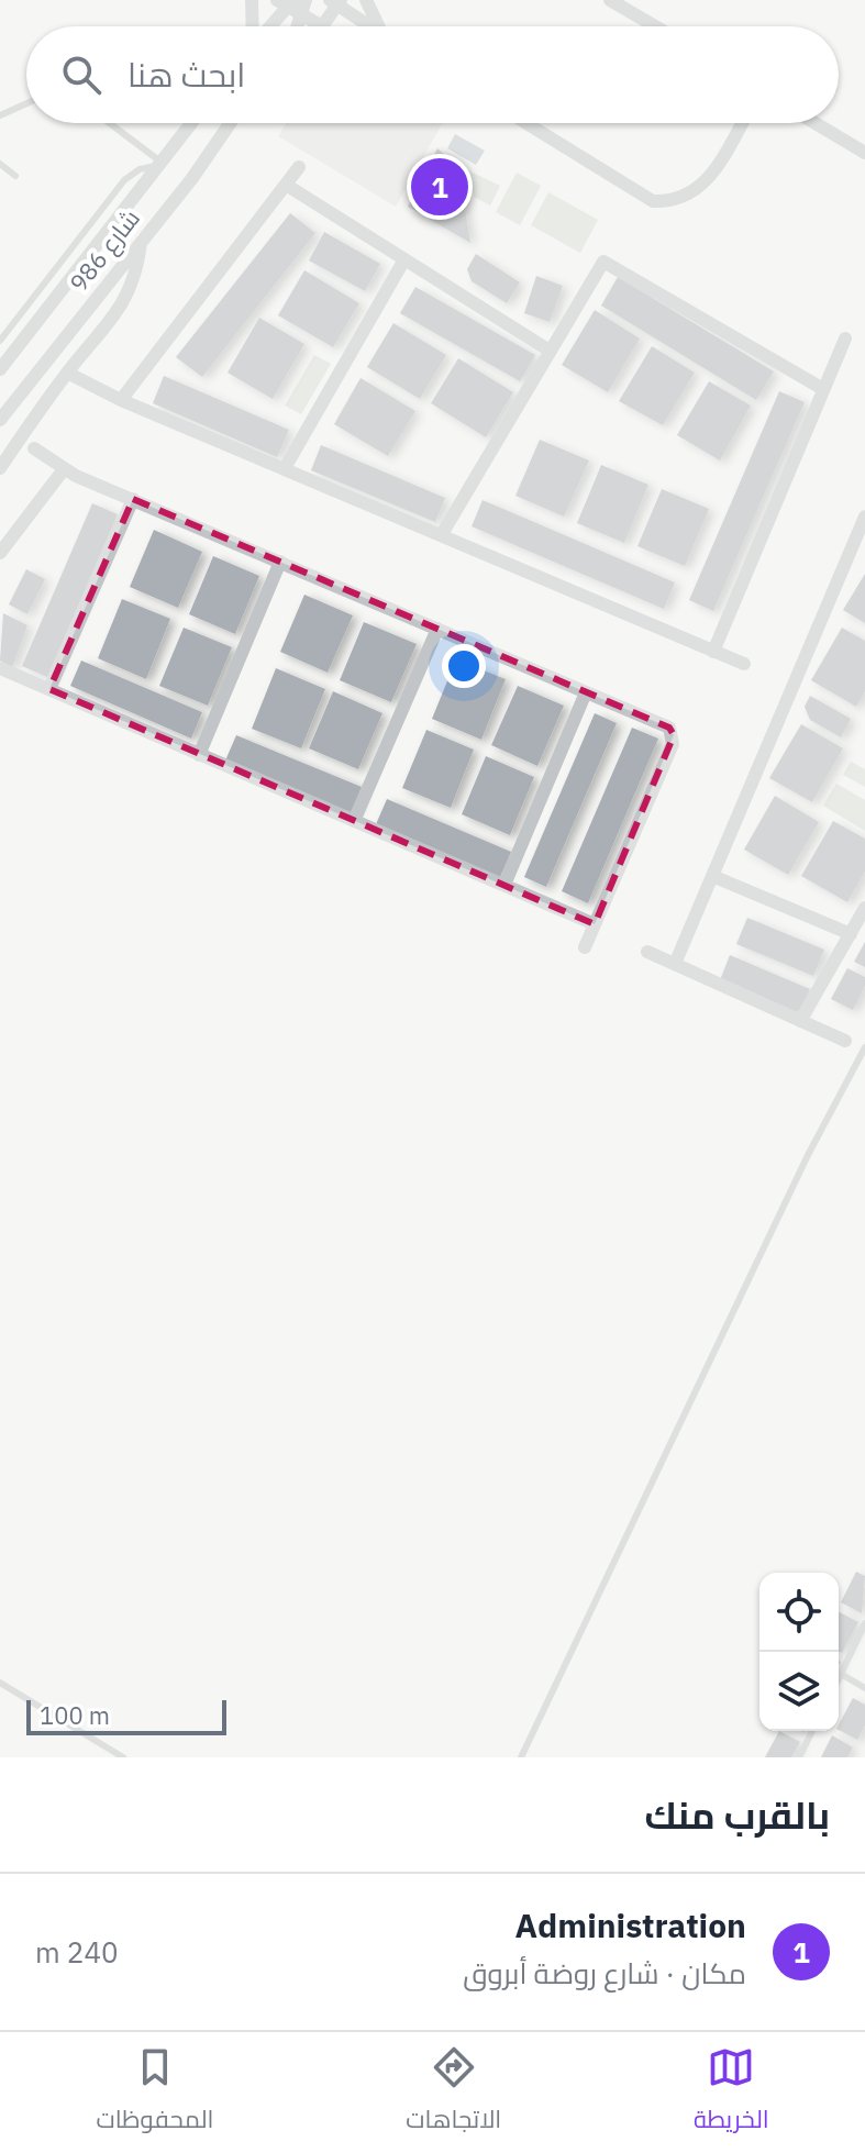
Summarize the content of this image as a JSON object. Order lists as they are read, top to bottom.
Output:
{
  "streets": {
    "street": ["شارع 986"]
  },
  "scale_bar": "100 m",
  "page": {
    "search": "ابحث هنا",
    "pins": "1",
    "scale": "100 m",
    "heading": "بالقرب منك",
    "list": [
      {
        "mark": "1",
        "name": "Administration",
        "note": "مكان · شارع روضة أبروق",
        "value": "240 m"
      }
    ],
    "nav": ["الخريطة", "الاتجاهات", "المحفوظات"]
  }
}
